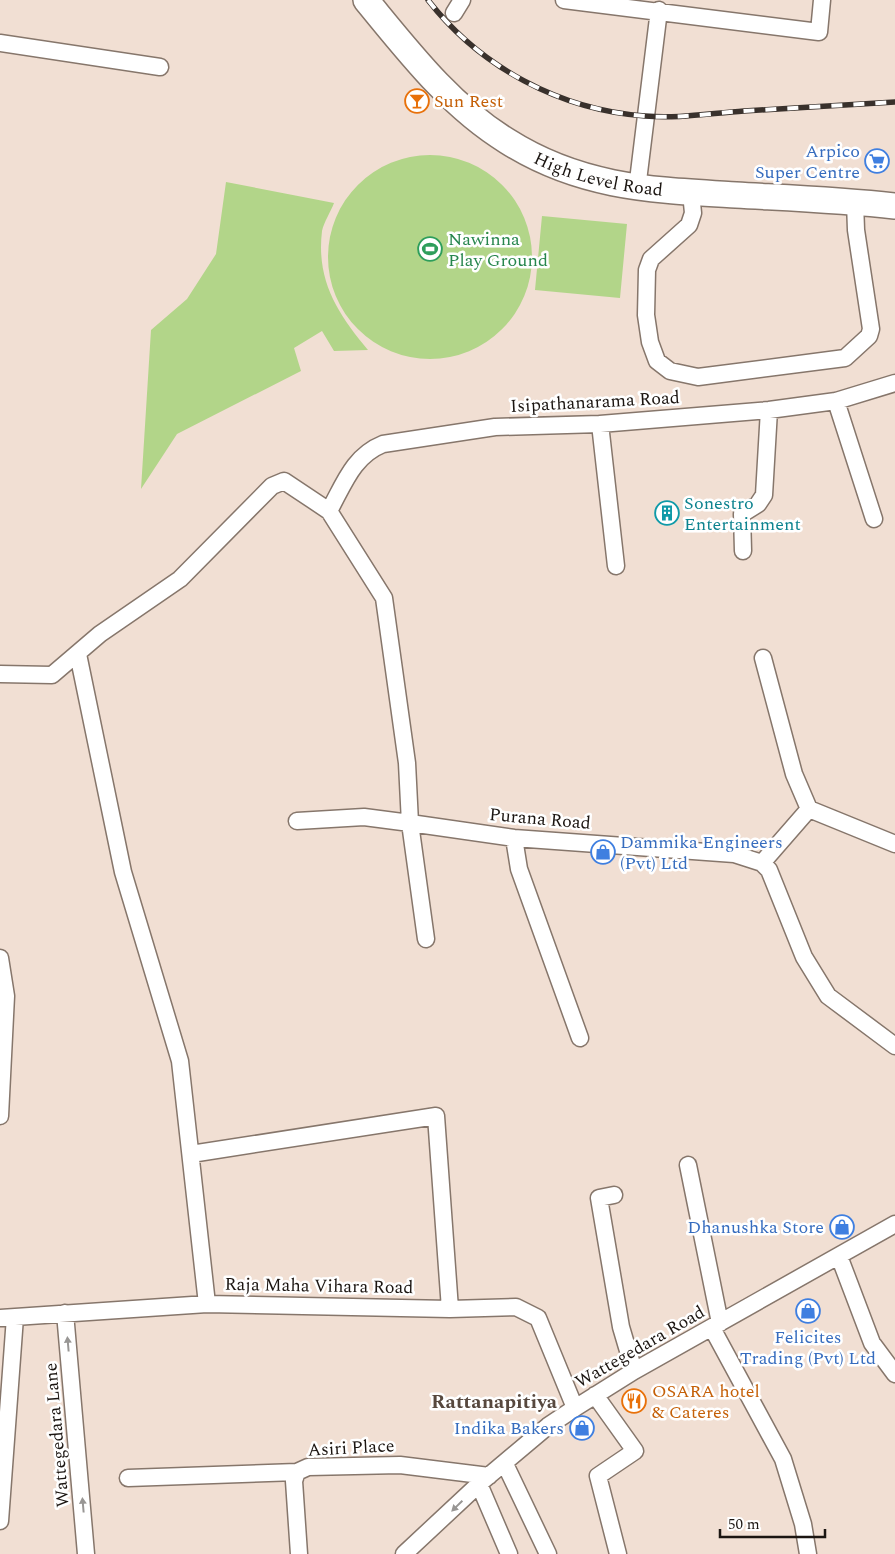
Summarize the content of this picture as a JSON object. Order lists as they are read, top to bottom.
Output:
{
  "streets": {
    "highway": ["High Level Road"],
    "street": [
      "Isipathanarama Road",
      "Purana Road",
      "Raja Maha Vihara Road",
      "Wattegedara Road",
      "Wattegedara Lane",
      "Asiri Place"
    ]
  },
  "crossings": [
    ["Raja Maha Vihara Road", "Wattegedara Road"],
    ["Raja Maha Vihara Road", "Wattegedara Lane"],
    ["Wattegedara Road", "Asiri Place"]
  ],
  "districts": ["Rattanapitiya"],
  "places": {
    "bar": ["Sun Rest"],
    "supermarket": ["Arpico Super Centre"],
    "sports": ["Nawinna Play Ground"],
    "building": ["Sonestro Entertainment"],
    "shop": [
      "Dammika Engineers (Pvt) Ltd",
      "Dhanushka Store",
      "Felicites Trading (Pvt) Ltd",
      "Indika Bakers"
    ],
    "restaurant": ["OSARA hotel & Cateres"]
  },
  "scale_bar": "50 m"
}
